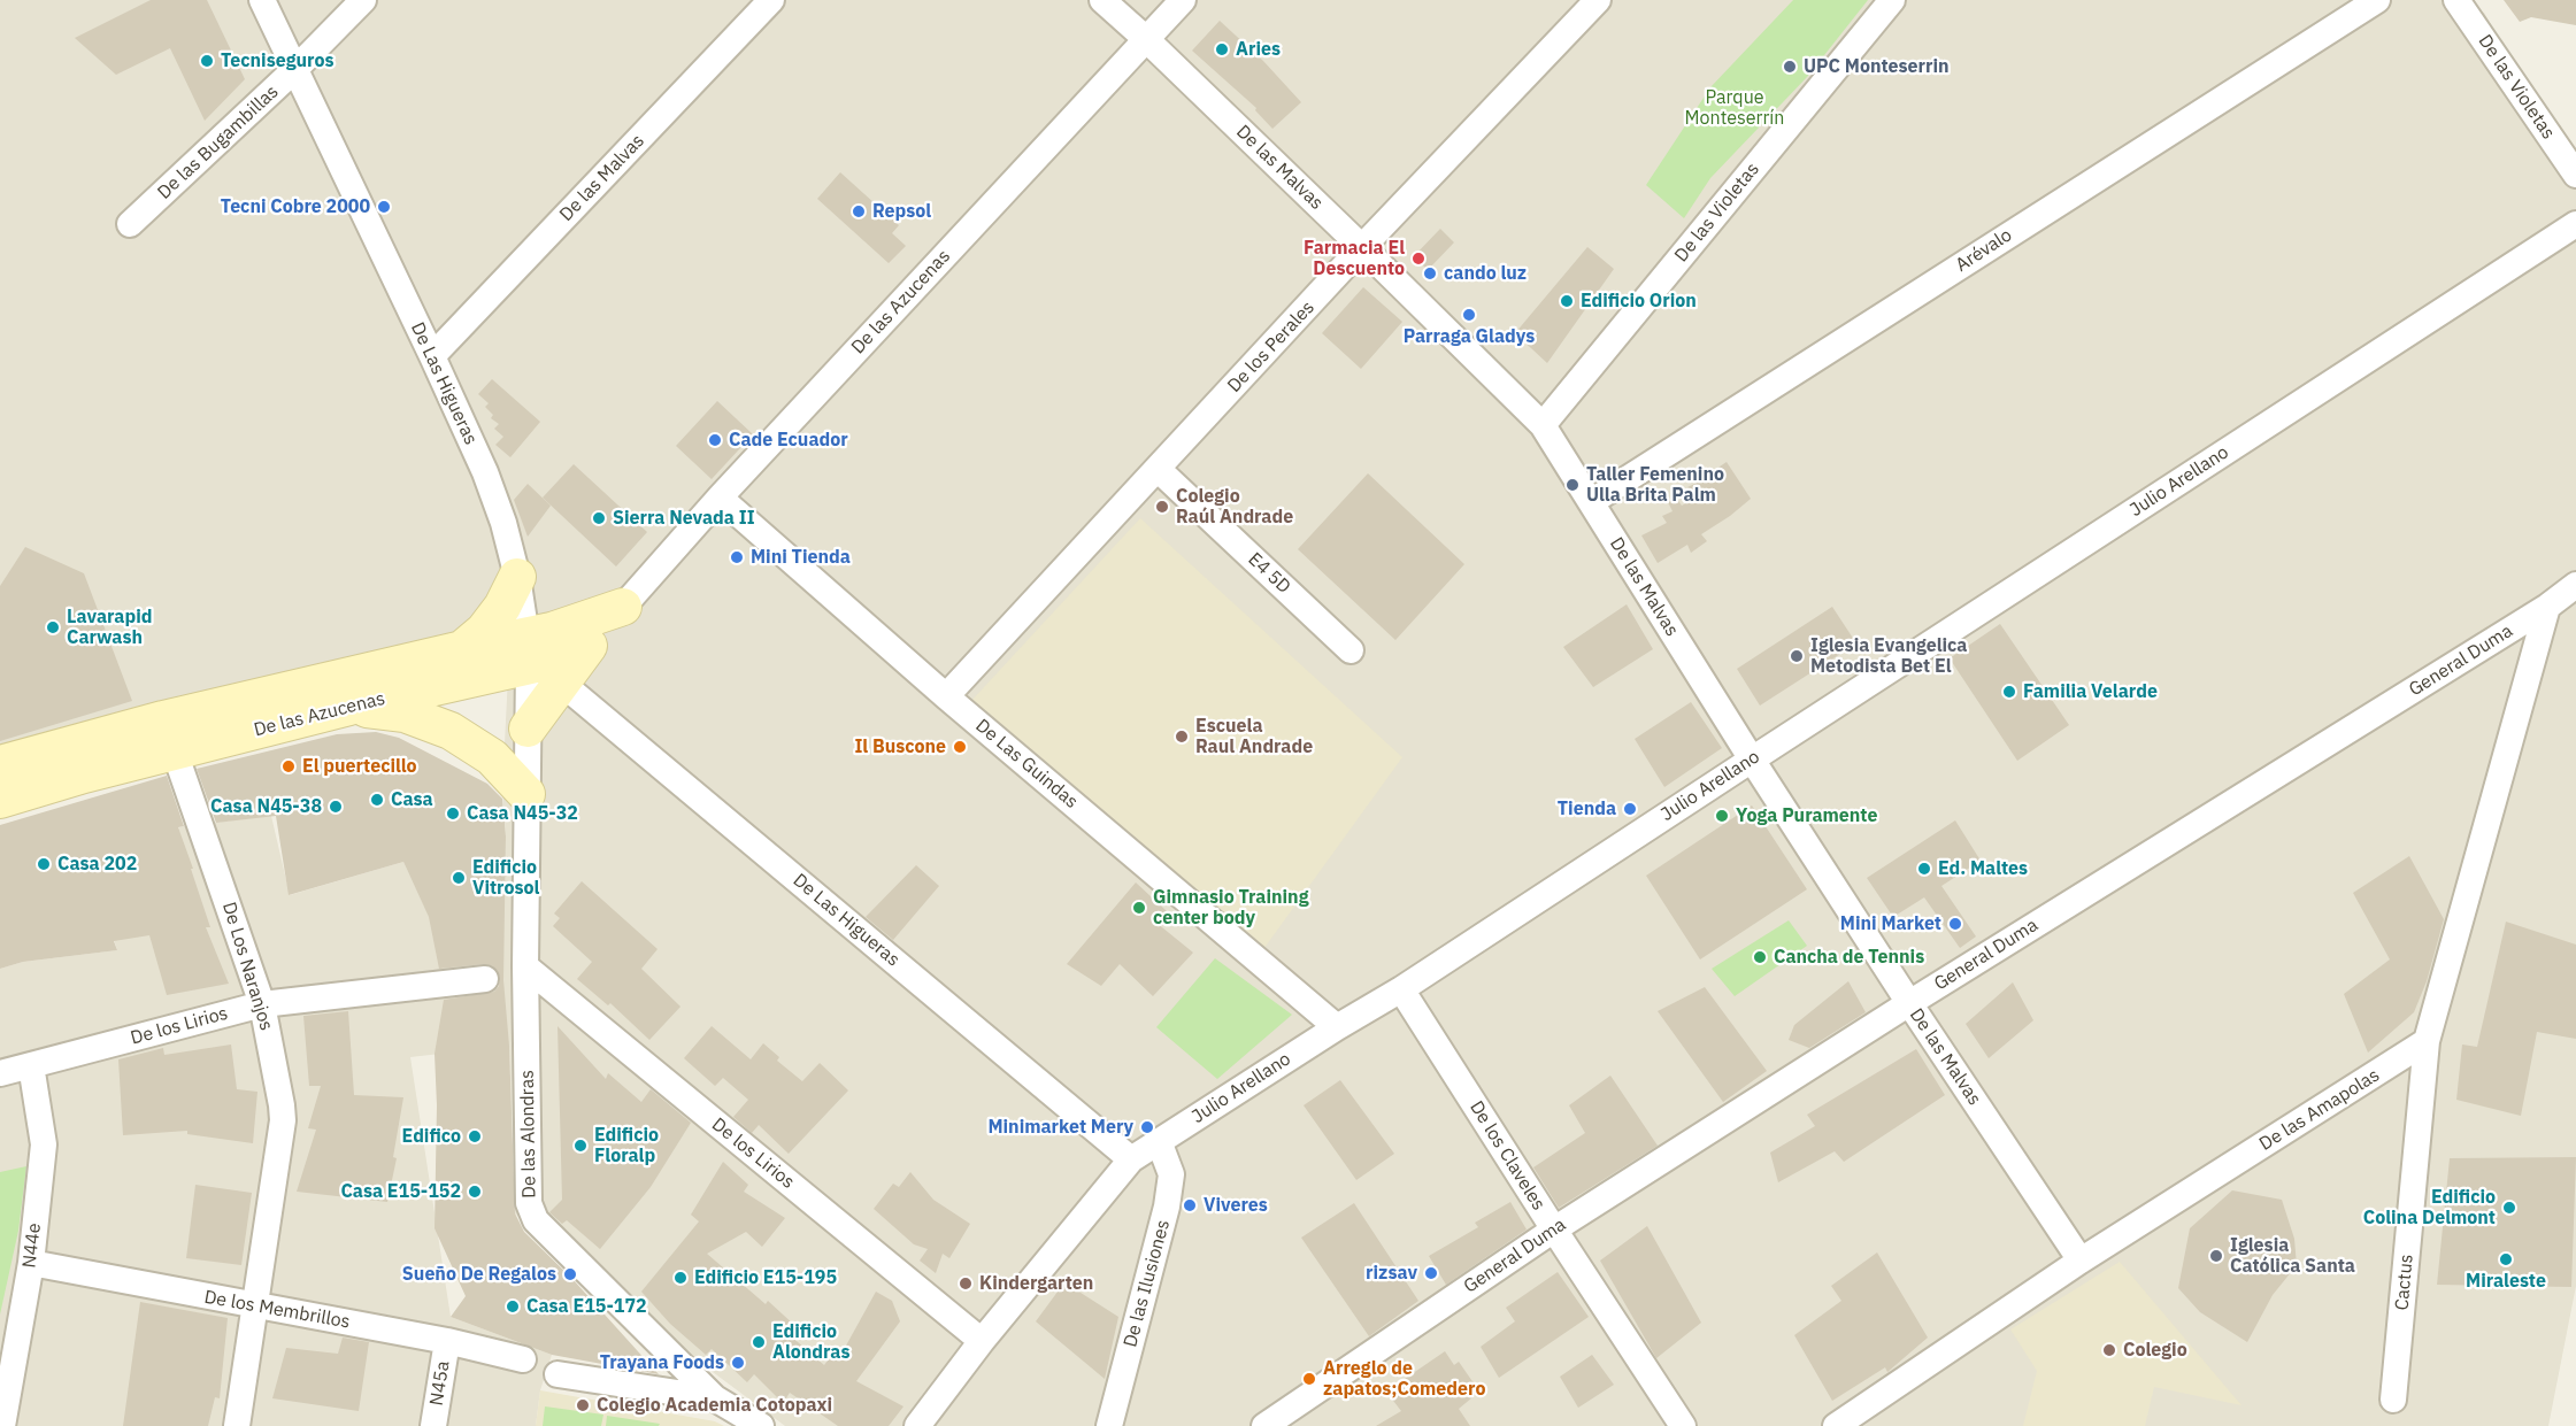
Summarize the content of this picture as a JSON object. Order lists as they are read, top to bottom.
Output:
{
  "streets": {
    "street": [
      "De las Violetas",
      "De las Bugambillas",
      "De las Malvas",
      "Arévalo",
      "De las Azucenas",
      "De los Perales",
      "De Las Higueras",
      "Julio Arellano",
      "E4 5D",
      "General Duma",
      "De Las Guindas",
      "De Los Naranjos",
      "De los Lirios",
      "De las Amapolas",
      "De las Alondras",
      "De los Claveles",
      "N44e",
      "Cactus",
      "De las Ilusiones",
      "De los Membrillos",
      "N45a"
    ]
  },
  "crossings": [
    ["De las Violetas", "De las Malvas"],
    ["De las Bugambillas", "De Las Higueras"],
    ["De las Malvas", "Arévalo"],
    ["De las Malvas", "De las Azucenas"],
    ["De las Malvas", "De los Perales"],
    ["De las Malvas", "De Las Higueras"],
    ["De las Malvas", "Julio Arellano"],
    ["De las Malvas", "General Duma"],
    ["De las Malvas", "De las Amapolas"],
    ["De las Azucenas", "De Las Higueras"],
    ["De las Azucenas", "De Las Guindas"],
    ["De las Azucenas", "De Los Naranjos"],
    ["De los Perales", "E4 5D"],
    ["De los Perales", "De Las Guindas"],
    ["De Las Higueras", "Julio Arellano"],
    ["De Las Higueras", "De las Alondras"],
    ["Julio Arellano", "De Las Guindas"],
    ["Julio Arellano", "De los Lirios"],
    ["Julio Arellano", "De los Claveles"],
    ["Julio Arellano", "De las Ilusiones"],
    ["General Duma", "De los Claveles"],
    ["De Los Naranjos", "De los Lirios"],
    ["De Los Naranjos", "De los Membrillos"],
    ["De los Lirios", "De las Alondras"],
    ["De los Lirios", "N44e"],
    ["De las Amapolas", "Cactus"],
    ["N44e", "De los Membrillos"],
    ["De los Membrillos", "N45a"]
  ],
  "parks": ["Parque Monteserrín"],
  "places": [
    "Aries",
    "Tecniseguros",
    "UPC Monteserrin",
    "Tecni Cobre 2000",
    "Repsol",
    "Farmacia El Descuento",
    "cando luz",
    "Edificio Orion",
    "Parraga Gladys",
    "Cade Ecuador",
    "Taller Femenino Ulla Brita Palm",
    "Colegio Raúl Andrade",
    "Sierra Nevada II",
    "Mini Tienda",
    "Lavarapid Carwash",
    "Iglesia Evangelica Metodista Bet El",
    "Familia Velarde",
    "Escuela Raul Andrade",
    "Il Buscone",
    "El puertecillo",
    "Casa",
    "Casa N45-38",
    "Tienda",
    "Casa N45-32",
    "Yoga Puramente",
    "Casa 202",
    "Ed. Maltes",
    "Edificio Vitrosol",
    "Gimnasio Training center body",
    "Mini Market",
    "Cancha de Tennis",
    "Minimarket Mery",
    "Edifico",
    "Edificio Floralp",
    "Casa E15-152",
    "Viveres",
    "Edificio Colina Delmont",
    "Iglesia Católica Santa",
    "Miraleste",
    "rizsav",
    "Sueño De Regalos",
    "Edificio E15-195",
    "Kindergarten",
    "Casa E15-172",
    "Edificio Alondras",
    "Colegio",
    "Trayana Foods",
    "Arreglo de zapatos;Comedero",
    "Colegio Academia Cotopaxi"
  ]
}
